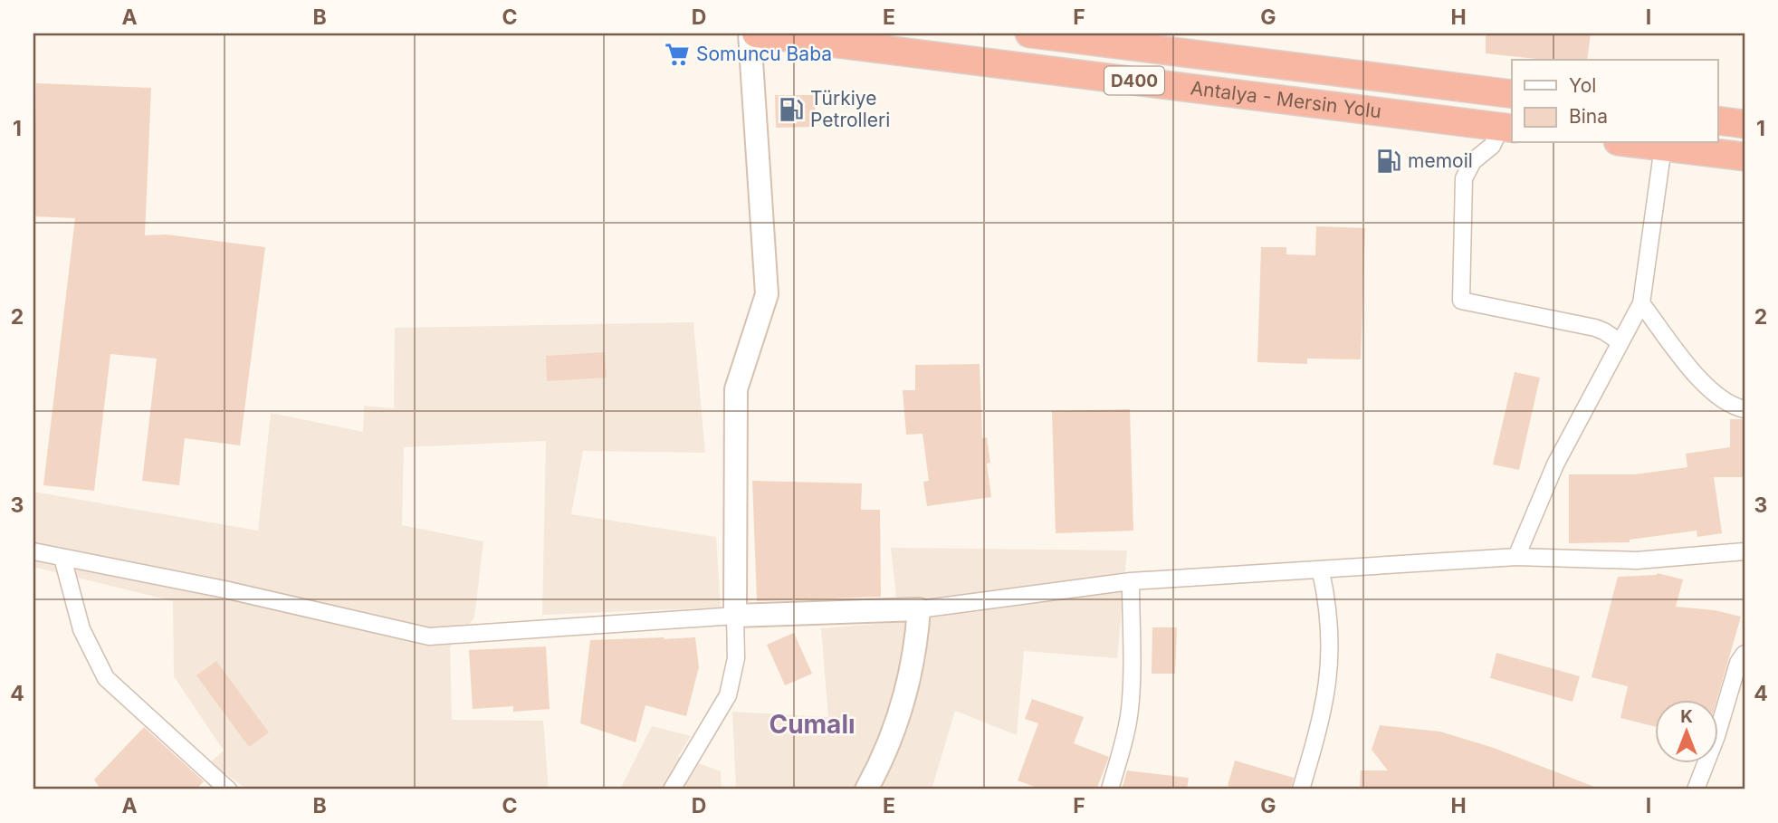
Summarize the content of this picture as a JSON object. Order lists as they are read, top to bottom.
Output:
{
  "streets": {
    "highway": ["D400", "Antalya - Mersin Yolu"]
  },
  "districts": ["Cumalı"],
  "places": {
    "supermarket": ["Somuncu Baba"],
    "fuel station": ["Türkiye Petrolleri", "memoil"]
  },
  "legend": ["Yol", "Bina"],
  "north": "top",
  "grid": {
    "columns": [
      "A",
      "B",
      "C",
      "D",
      "E",
      "F",
      "G",
      "H",
      "I"
    ],
    "rows": [
      "1",
      "2",
      "3",
      "4"
    ]
  }
}
